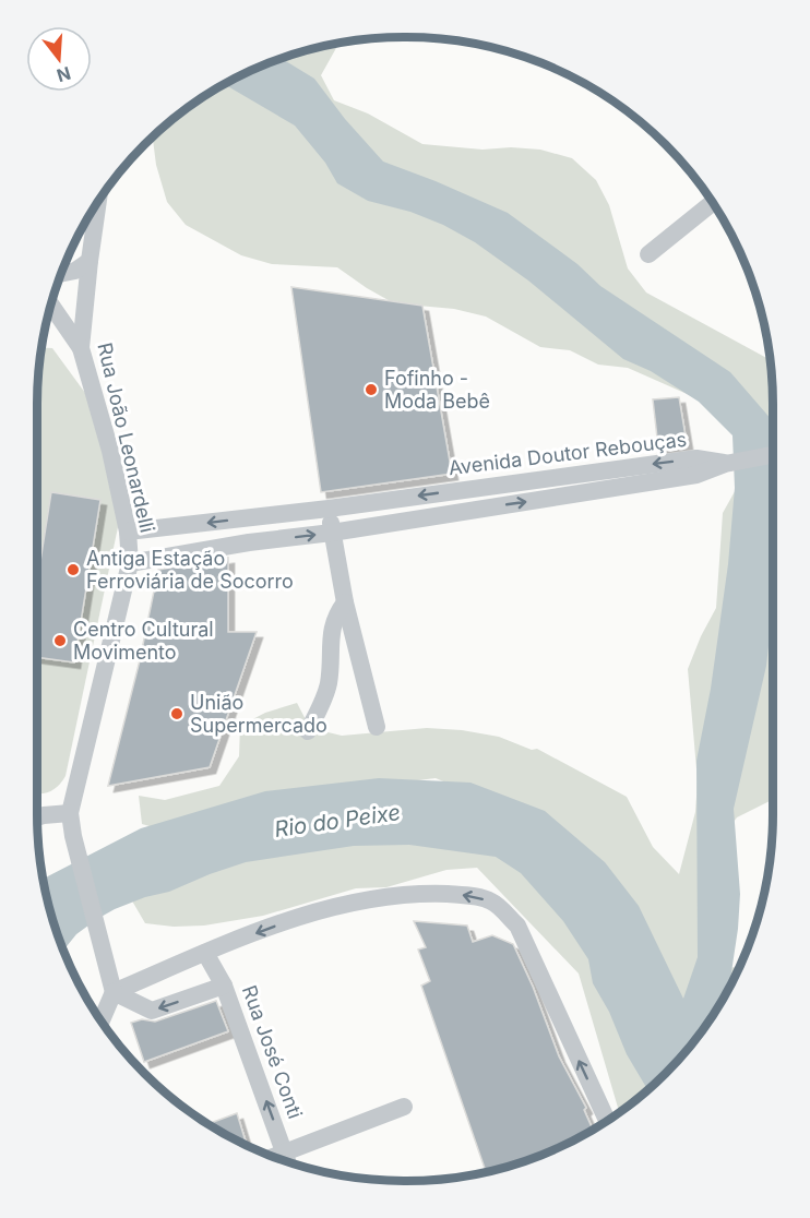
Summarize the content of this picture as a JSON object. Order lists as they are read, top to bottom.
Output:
{
  "streets": {
    "street": ["Rua João Leonardelli", "Avenida Doutor Rebouças", "Rua José Conti"]
  },
  "crossings": [
    ["Rua João Leonardelli", "Avenida Doutor Rebouças"]
  ],
  "one_way": ["Rua José Conti"],
  "water": ["Rio do Peixe"],
  "places": [
    "Fofinho - Moda Bebê",
    "Antiga Estação Ferroviária de Socorro",
    "Centro Cultural Movimento",
    "União Supermercado"
  ],
  "north": "bottom"
}
